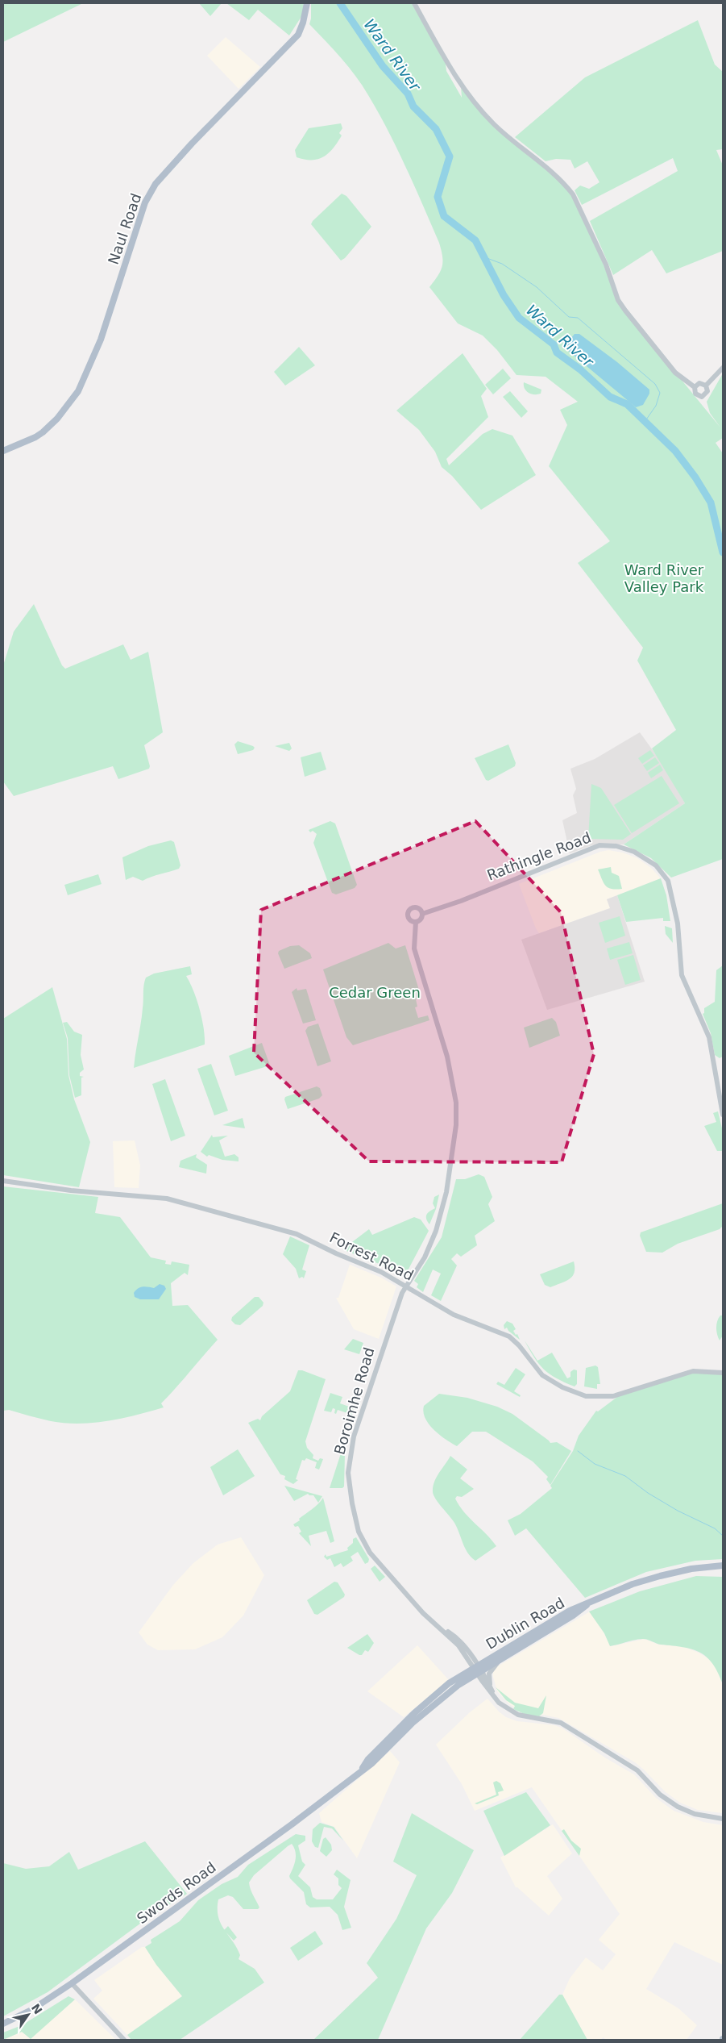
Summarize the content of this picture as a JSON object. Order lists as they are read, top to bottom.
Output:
{
  "streets": {
    "main road": ["Naul Road", "Dublin Road", "Swords Road"],
    "street": ["Rathingle Road", "Forrest Road", "Boroimhe Road"]
  },
  "crossings": [
    ["Forrest Road", "Boroimhe Road"],
    ["Boroimhe Road", "Dublin Road"],
    ["Boroimhe Road", "Swords Road"],
    ["Dublin Road", "Swords Road"]
  ],
  "water": ["Ward River"],
  "parks": ["Ward River Valley Park", "Cedar Green"],
  "north": "top right"
}
